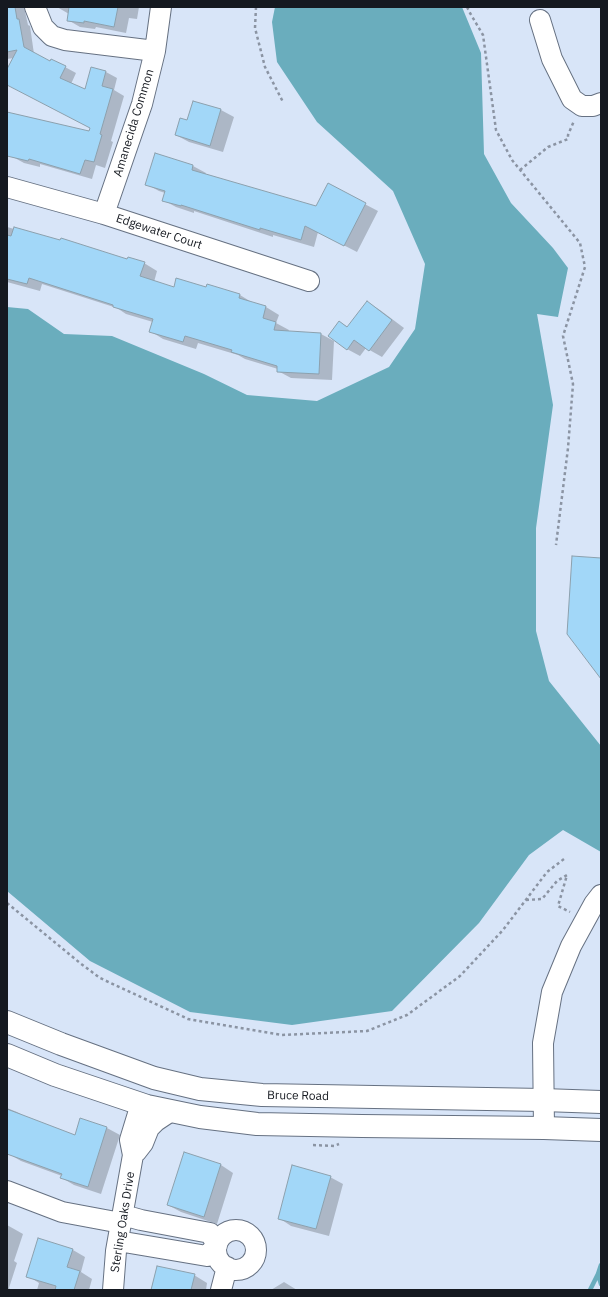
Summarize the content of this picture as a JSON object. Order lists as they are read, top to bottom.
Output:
{
  "streets": {
    "main road": ["Bruce Road"],
    "street": ["Amanecida Common", "Edgewater Court", "Sterling Oaks Drive"]
  },
  "crossings": [
    ["Amanecida Common", "Edgewater Court"]
  ]
}
